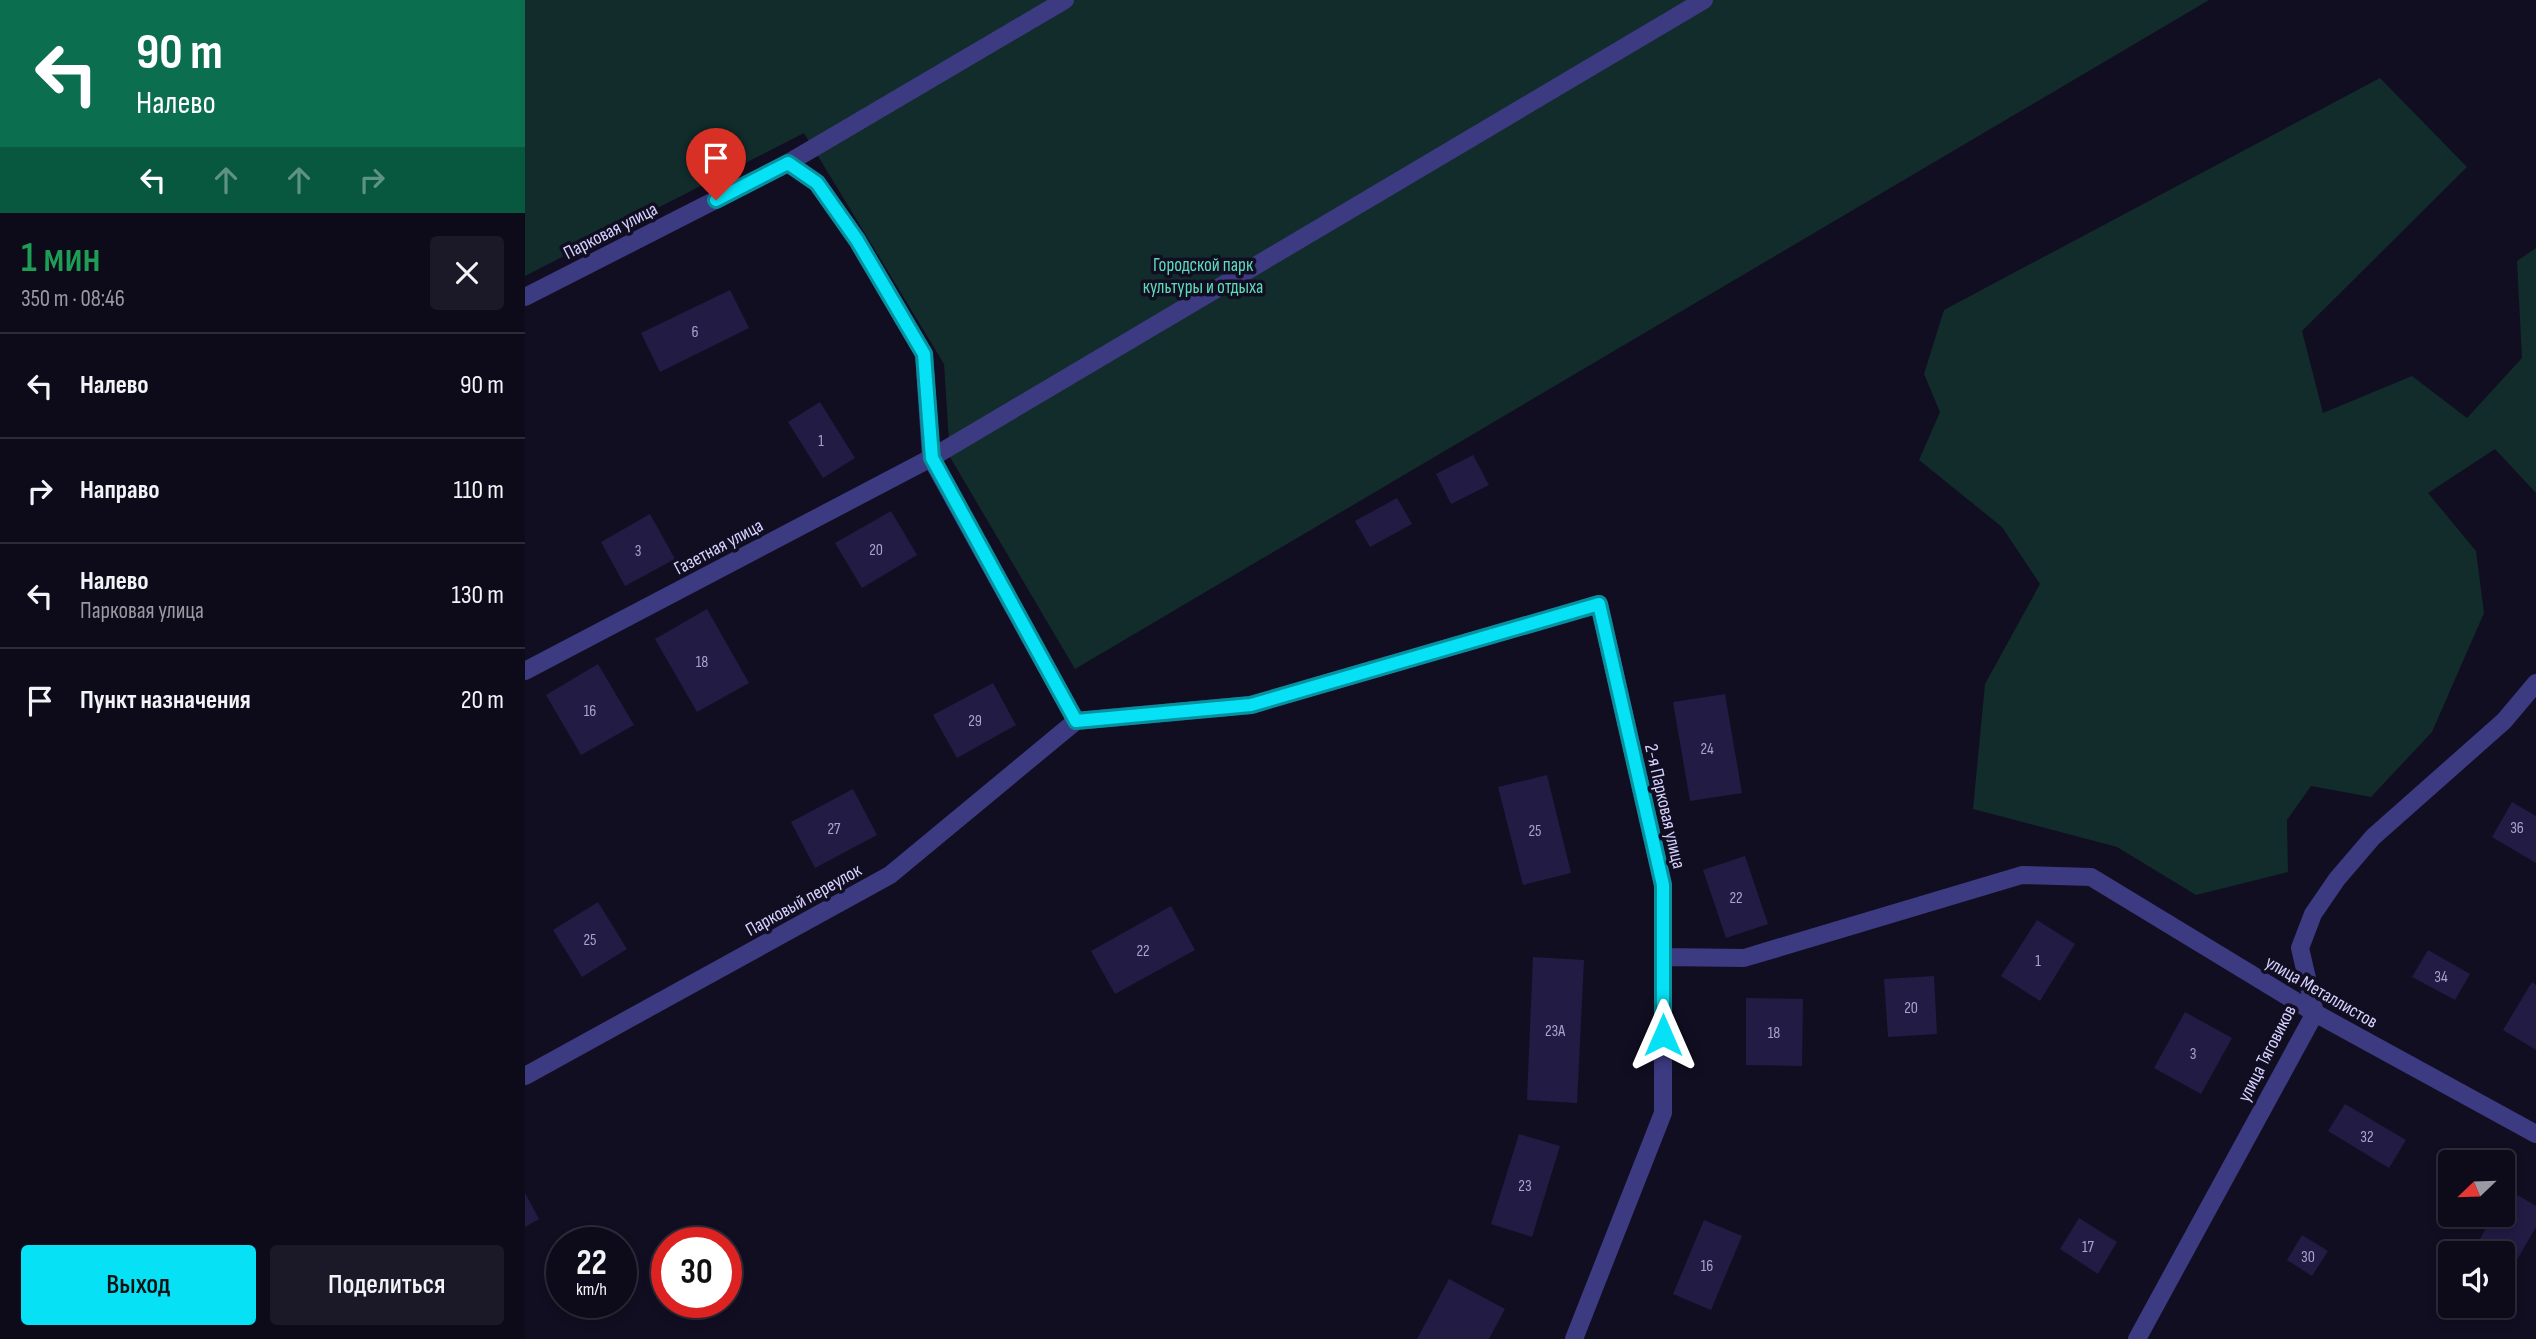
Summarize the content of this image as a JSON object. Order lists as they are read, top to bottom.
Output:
{
  "streets": {
    "street": [
      "Парковая улица",
      "Газетная улица",
      "2-я Парковая улица",
      "Парковый переулок",
      "улица Металлистов",
      "улица Тяговиков"
    ]
  },
  "crossings": [
    ["2-я Парковая улица", "Парковый переулок"],
    ["2-я Парковая улица", "улица Металлистов"],
    ["улица Металлистов", "улица Тяговиков"]
  ],
  "parks": ["Городской парк культуры и отдыха"],
  "house_numbers": [
    "6",
    "1",
    "20",
    "3",
    "18",
    "16",
    "29",
    "24",
    "36",
    "27",
    "25",
    "22",
    "25",
    "22",
    "1",
    "34",
    "20",
    "23А",
    "18",
    "3",
    "32",
    "23",
    "17",
    "30",
    "16"
  ],
  "north": "bottom left",
  "page": {
    "turn": ["90 m", "Налево"],
    "heading": ["1 мин", "350 m · 08:46"],
    "list": [
      {
        "name": "Налево",
        "value": "90 m"
      },
      {
        "name": "Направо",
        "value": "110 m"
      },
      {
        "name": "Налево",
        "note": "Парковая улица",
        "value": "130 m"
      },
      {
        "name": "Пункт назначения",
        "value": "20 m"
      }
    ],
    "speed": "22 km/h",
    "limit": "30",
    "buttons": ["Выход", "Поделиться"]
  }
}
